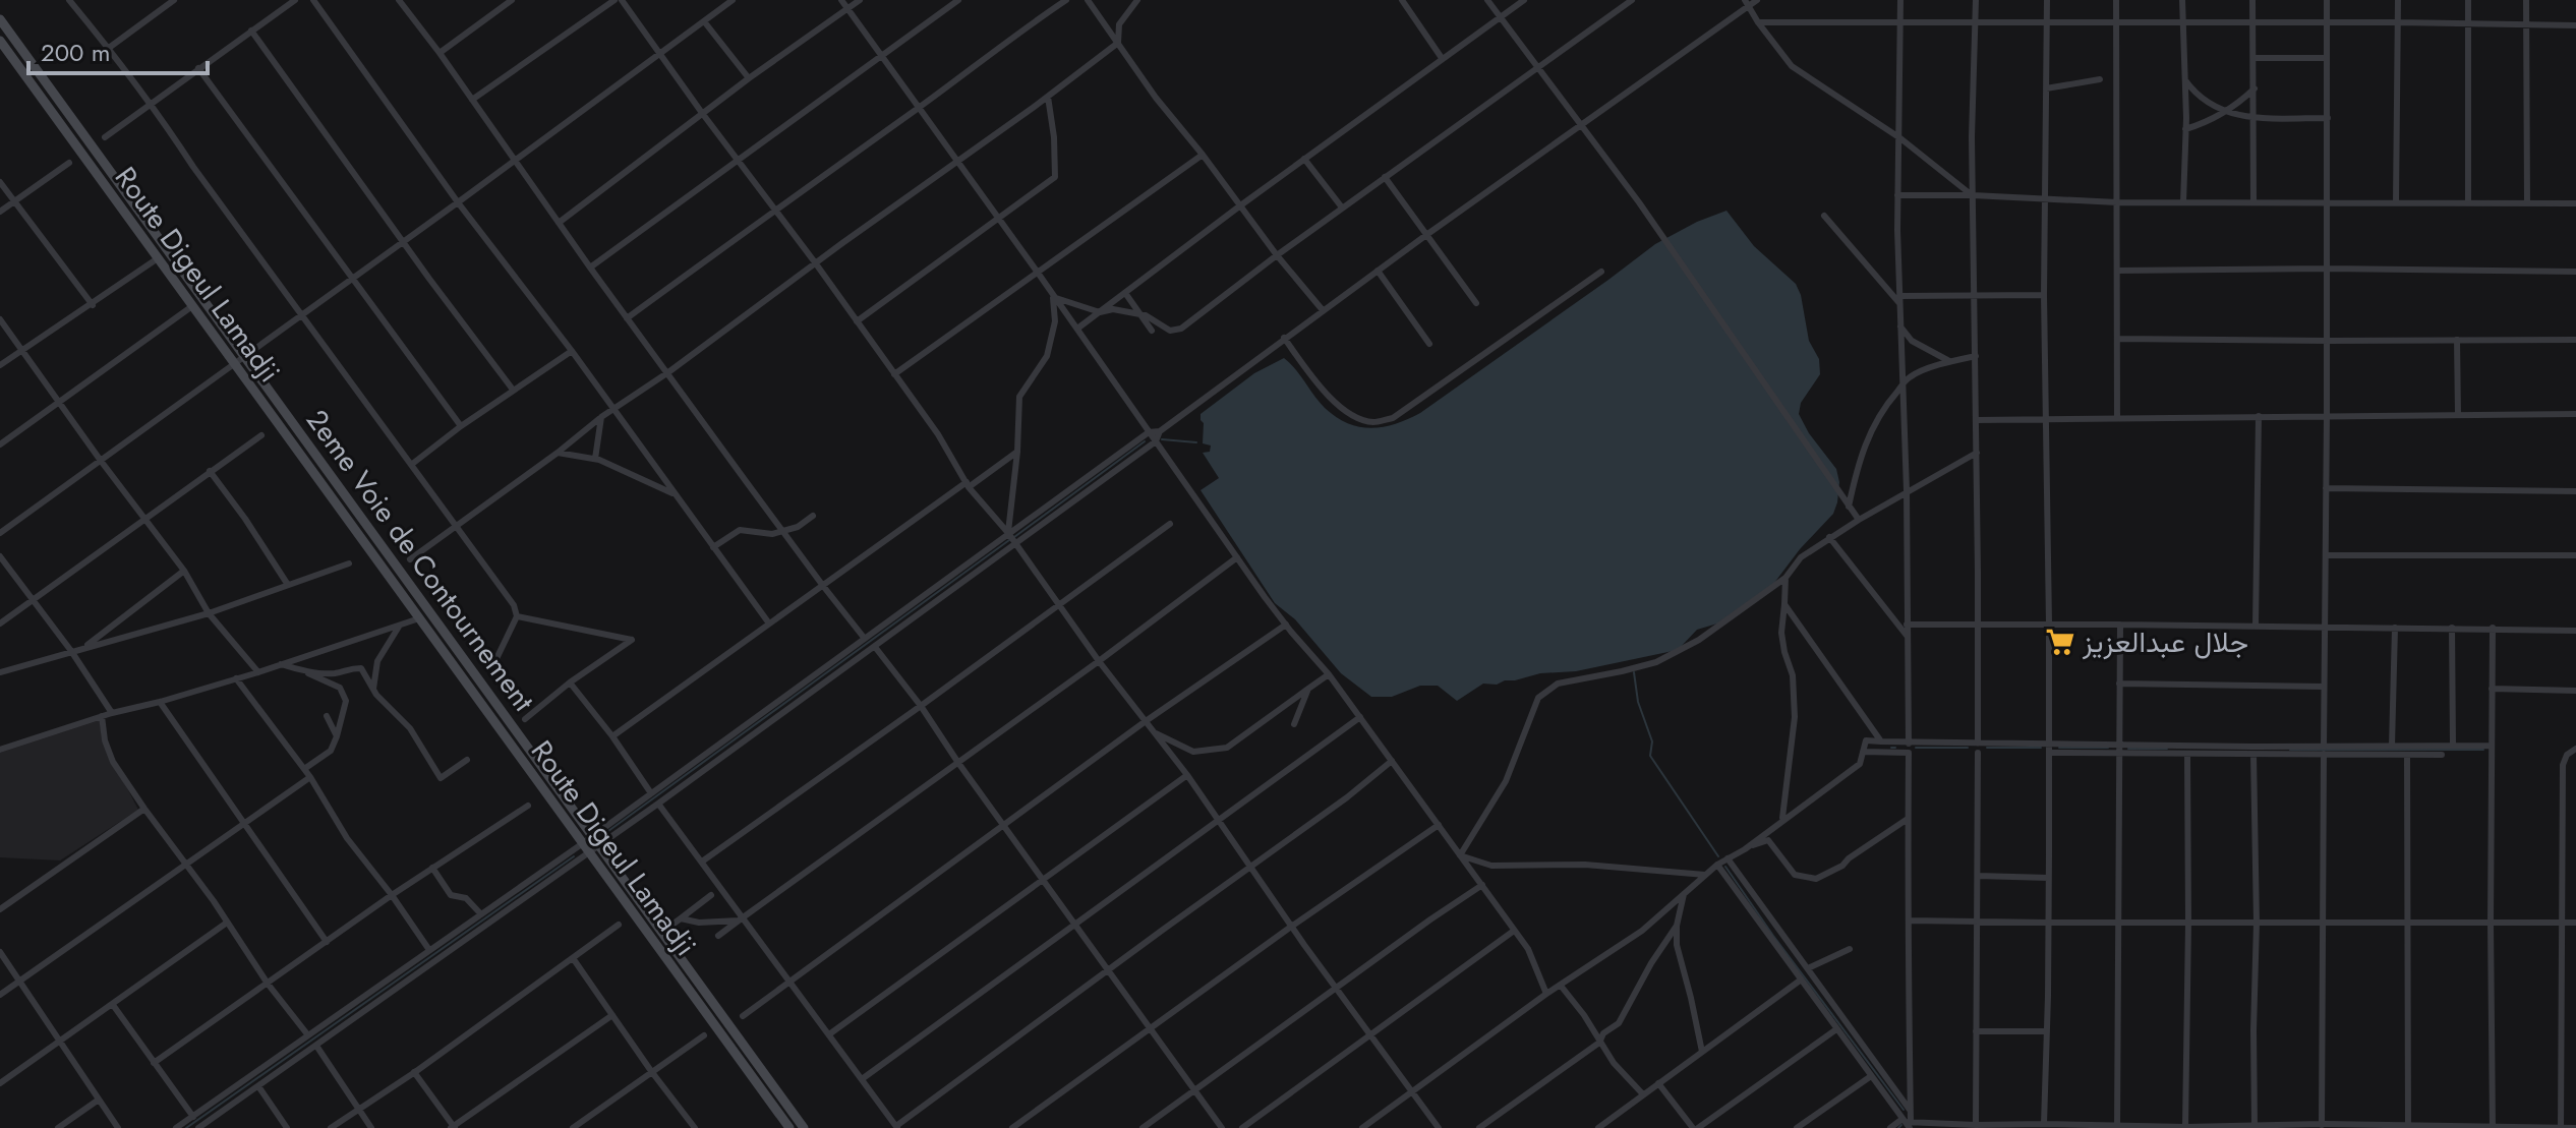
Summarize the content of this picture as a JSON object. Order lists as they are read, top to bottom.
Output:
{
  "streets": {
    "main road": ["Route Digeul Lamadji", "2eme Voie de Contournement"]
  },
  "places": {
    "supermarket": ["جلال عبدالعزيز"]
  },
  "scale_bar": "200 m"
}
